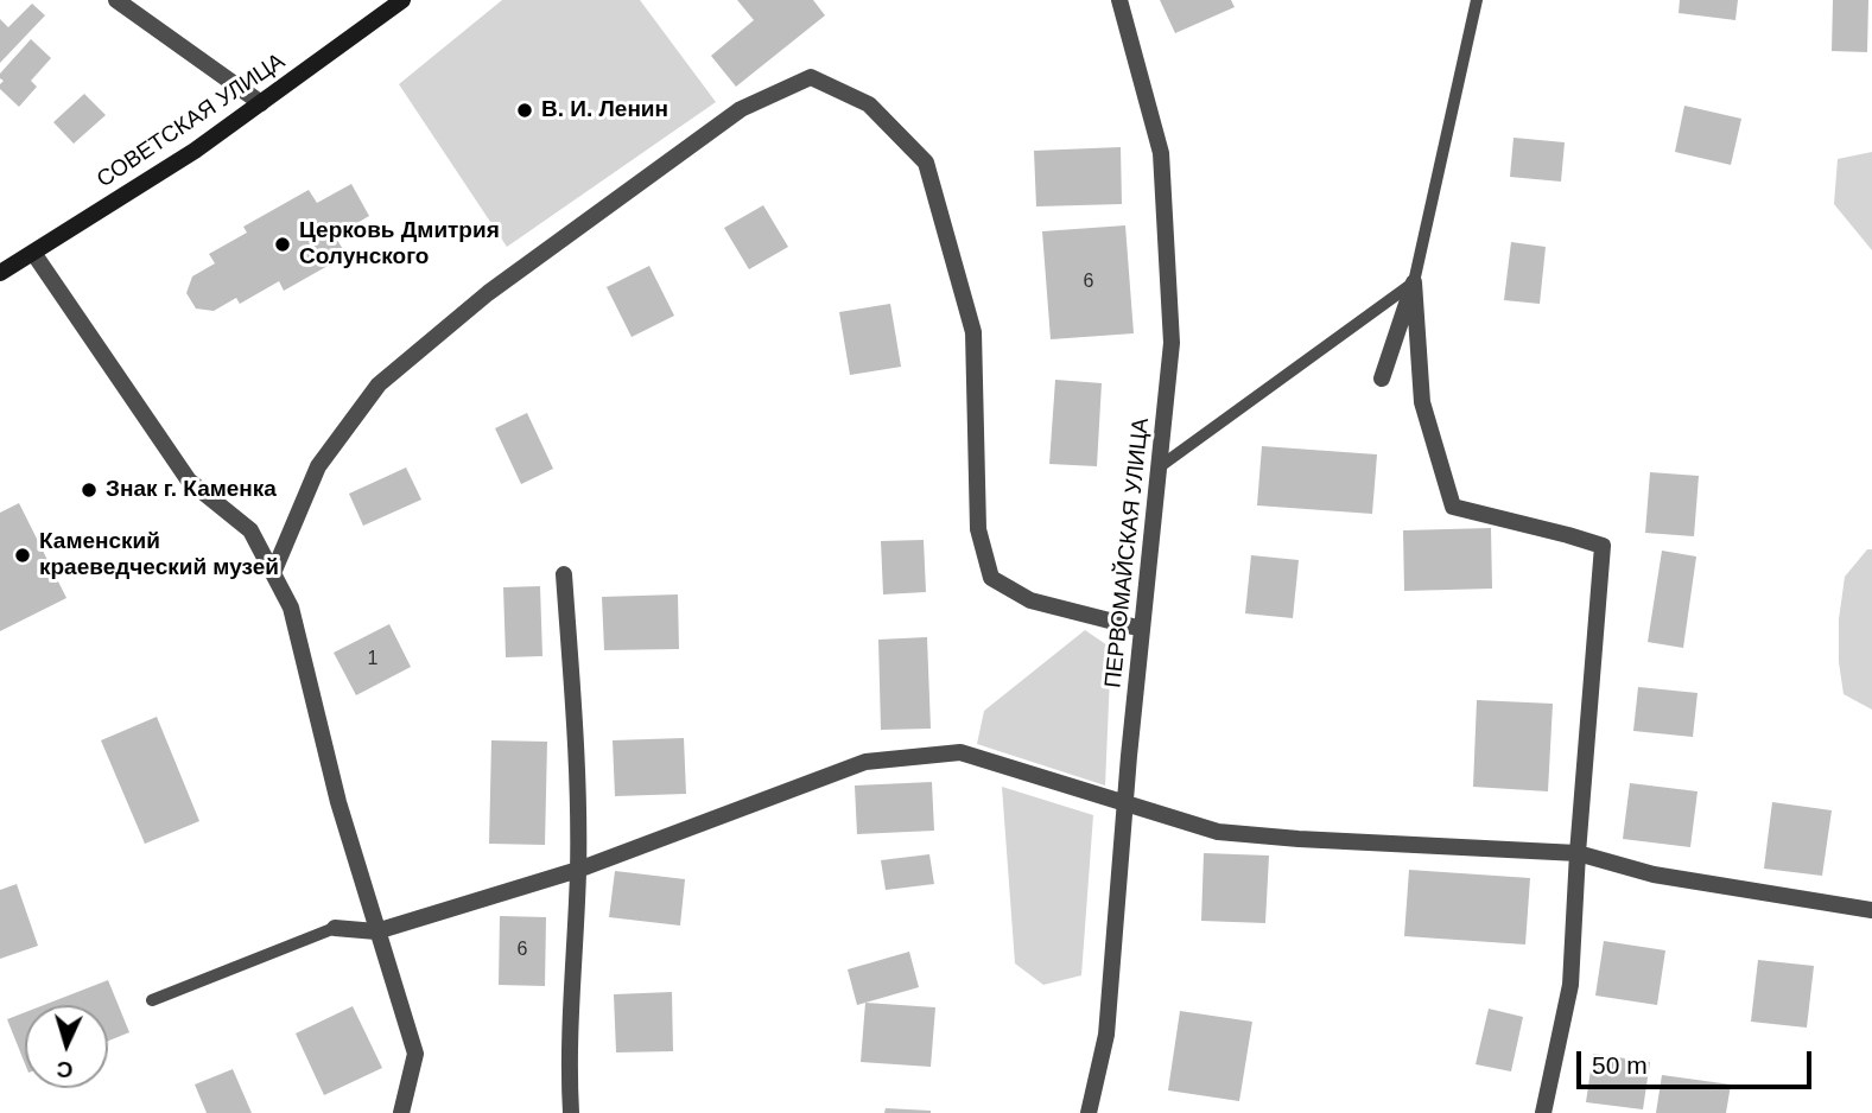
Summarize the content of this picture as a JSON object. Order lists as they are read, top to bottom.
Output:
{
  "streets": {
    "main road": ["СОВЕТСКАЯ УЛИЦА"],
    "street": ["ПЕРВОМАЙСКАЯ УЛИЦА"]
  },
  "places": [
    "В. И. Ленин",
    "Церковь Дмитрия Солунского",
    "Знак г. Каменка",
    "Каменский краеведческий музей"
  ],
  "house_numbers": ["6", "1", "6"],
  "scale_bar": "50 m",
  "north": "bottom"
}
